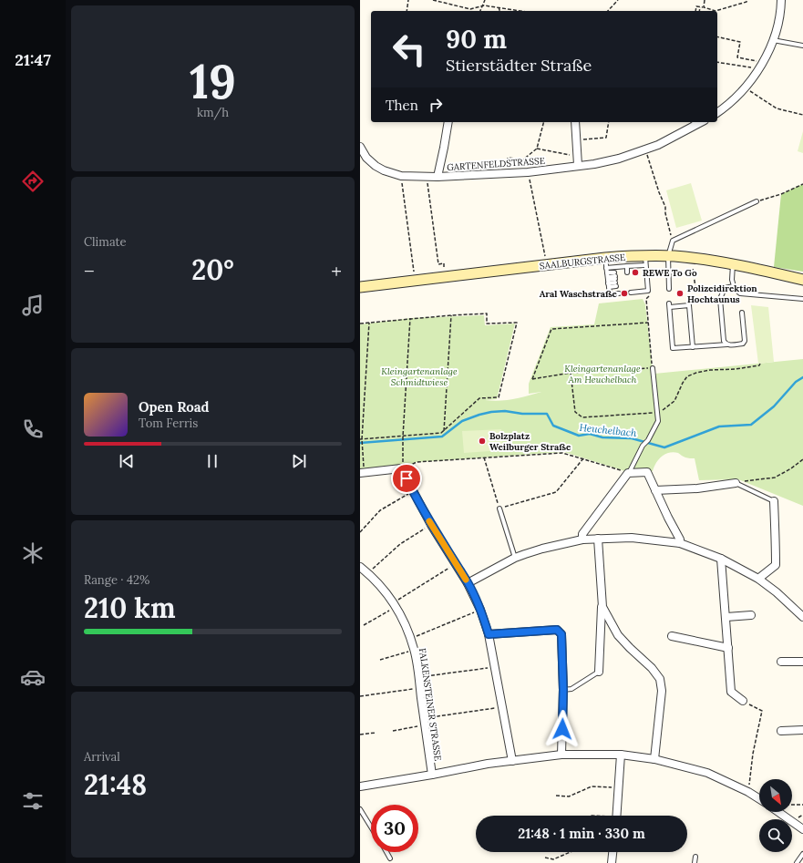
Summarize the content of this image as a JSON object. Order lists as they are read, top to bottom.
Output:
{
  "streets": {
    "street": ["GARTENFELDSTRASSE", "SAALBURGSTRASSE", "FALKENSTEINER STRASSE"]
  },
  "water": ["Heuchelbach"],
  "parks": ["Kleingartenanlage Am Heuchelbach", "Kleingartenanlage Schmidtwiese"],
  "places": [
    "REWE To Go",
    "Aral Waschstraße",
    "Polizeidirektion Hochtaunus",
    "Bolzplatz Weilburger Straße"
  ],
  "north": "bottom right",
  "page": {
    "tabs": "21:47",
    "tile": [
      ["19", "km/h"],
      "Climate",
      ["Range · 42%", "210 km"],
      ["Arrival", "21:48"]
    ],
    "turn": ["90 m", "Stierstädter Straße"],
    "then": "Then",
    "heat": ["−", "20°", "+"],
    "song": ["Open Road", "Tom Ferris"],
    "limit": "30",
    "trip": "21:48 · 1 min · 330 m"
  }
}
